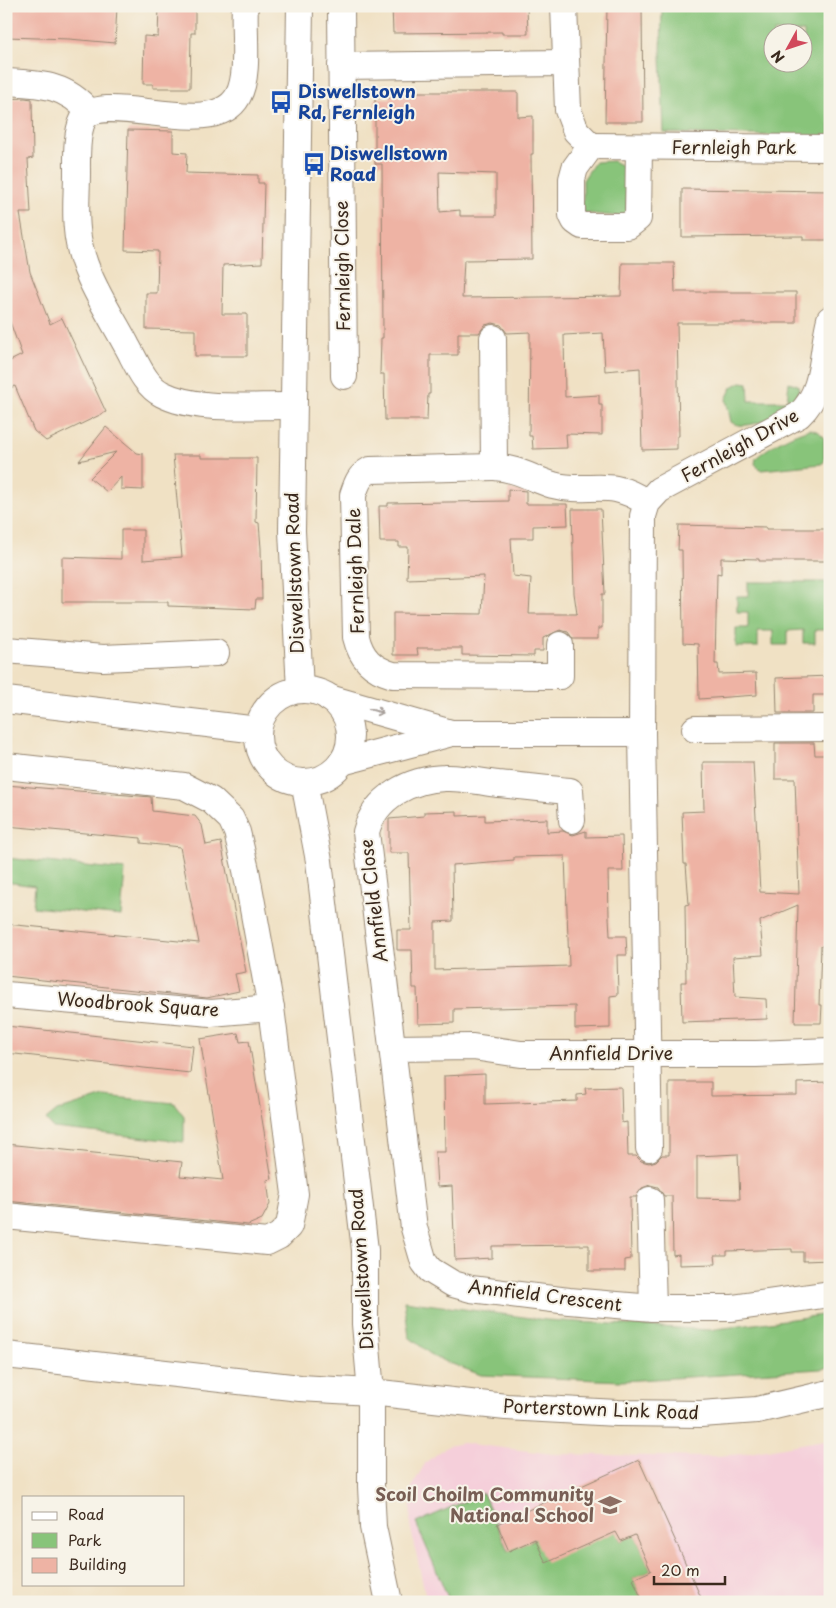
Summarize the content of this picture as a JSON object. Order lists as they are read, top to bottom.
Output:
{
  "streets": {
    "street": [
      "Fernleigh Park",
      "Fernleigh Close",
      "Fernleigh Drive",
      "Fernleigh Dale",
      "Diswellstown Road",
      "Annfield Close",
      "Woodbrook Square",
      "Annfield Drive",
      "Annfield Crescent",
      "Porterstown Link Road"
    ]
  },
  "crossings": [
    ["Fernleigh Drive", "Fernleigh Dale"],
    ["Diswellstown Road", "Porterstown Link Road"],
    ["Annfield Close", "Annfield Drive"],
    ["Annfield Close", "Annfield Crescent"],
    ["Annfield Drive", "Annfield Crescent"]
  ],
  "places": {
    "bus stop": ["Diswellstown Rd, Fernleigh", "Diswellstown Road"],
    "school or university": ["Scoil Choilm Community National School"]
  },
  "legend": ["Road", "Park", "Building"],
  "scale_bar": "20 m",
  "north": "bottom left"
}
